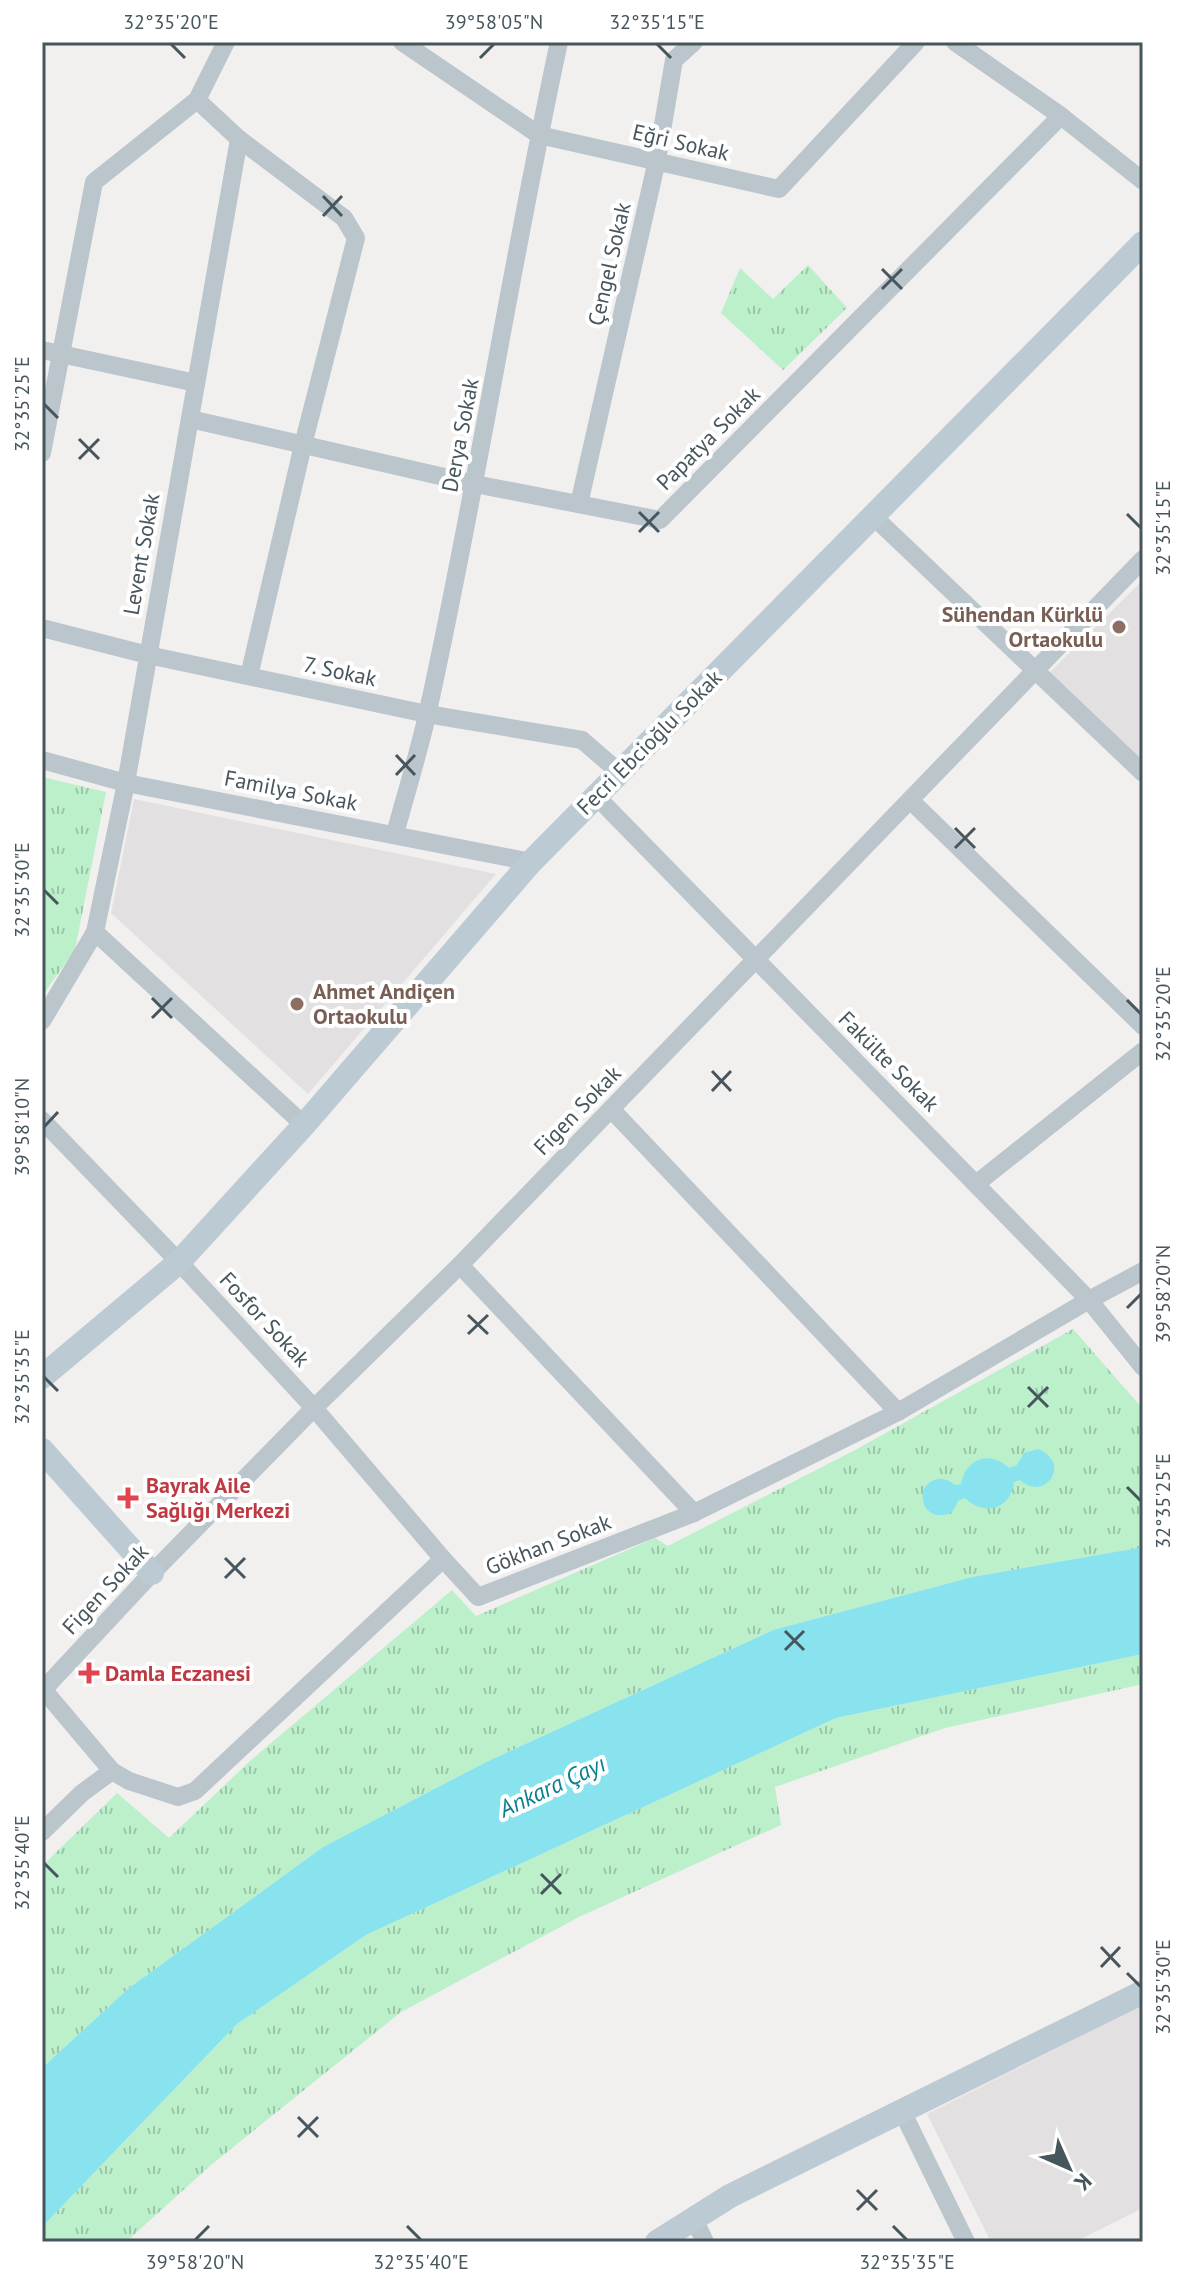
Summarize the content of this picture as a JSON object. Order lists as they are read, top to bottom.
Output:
{
  "streets": {
    "street": [
      "Eğri Sokak",
      "Çengel Sokak",
      "Derya Sokak",
      "Papatya Sokak",
      "Levent Sokak",
      "7. Sokak",
      "Fecri Ebcioğlu Sokak",
      "Familya Sokak",
      "Fakülte Sokak",
      "Figen Sokak",
      "Fosfor Sokak",
      "Gökhan Sokak"
    ]
  },
  "crossings": [
    ["Eğri Sokak", "Çengel Sokak"],
    ["Eğri Sokak", "Derya Sokak"],
    ["Çengel Sokak", "Papatya Sokak"],
    ["Derya Sokak", "Papatya Sokak"],
    ["Derya Sokak", "7. Sokak"],
    ["Derya Sokak", "Familya Sokak"],
    ["Papatya Sokak", "Levent Sokak"],
    ["Levent Sokak", "7. Sokak"],
    ["Levent Sokak", "Familya Sokak"],
    ["7. Sokak", "Fecri Ebcioğlu Sokak"],
    ["Fecri Ebcioğlu Sokak", "Familya Sokak"],
    ["Fecri Ebcioğlu Sokak", "Fakülte Sokak"],
    ["Fecri Ebcioğlu Sokak", "Fosfor Sokak"],
    ["Fakülte Sokak", "Figen Sokak"],
    ["Fakülte Sokak", "Gökhan Sokak"],
    ["Figen Sokak", "Fosfor Sokak"],
    ["Fosfor Sokak", "Gökhan Sokak"]
  ],
  "water": ["Ankara Çayı"],
  "places": {
    "other": ["Sühendan Kürklü Ortaokulu", "Ahmet Andiçen Ortaokulu"],
    "health": ["Bayrak Aile Sağlığı Merkezi", "Damla Eczanesi"]
  },
  "north": "bottom right",
  "coordinates": [
    "32°35'20\"E",
    "39°58'05\"N",
    "32°35'15\"E",
    "32°35'25\"E",
    "32°35'30\"E",
    "39°58'10\"N",
    "39°58'20\"N",
    "32°35'35\"E",
    "32°35'40\"E"
  ]
}
